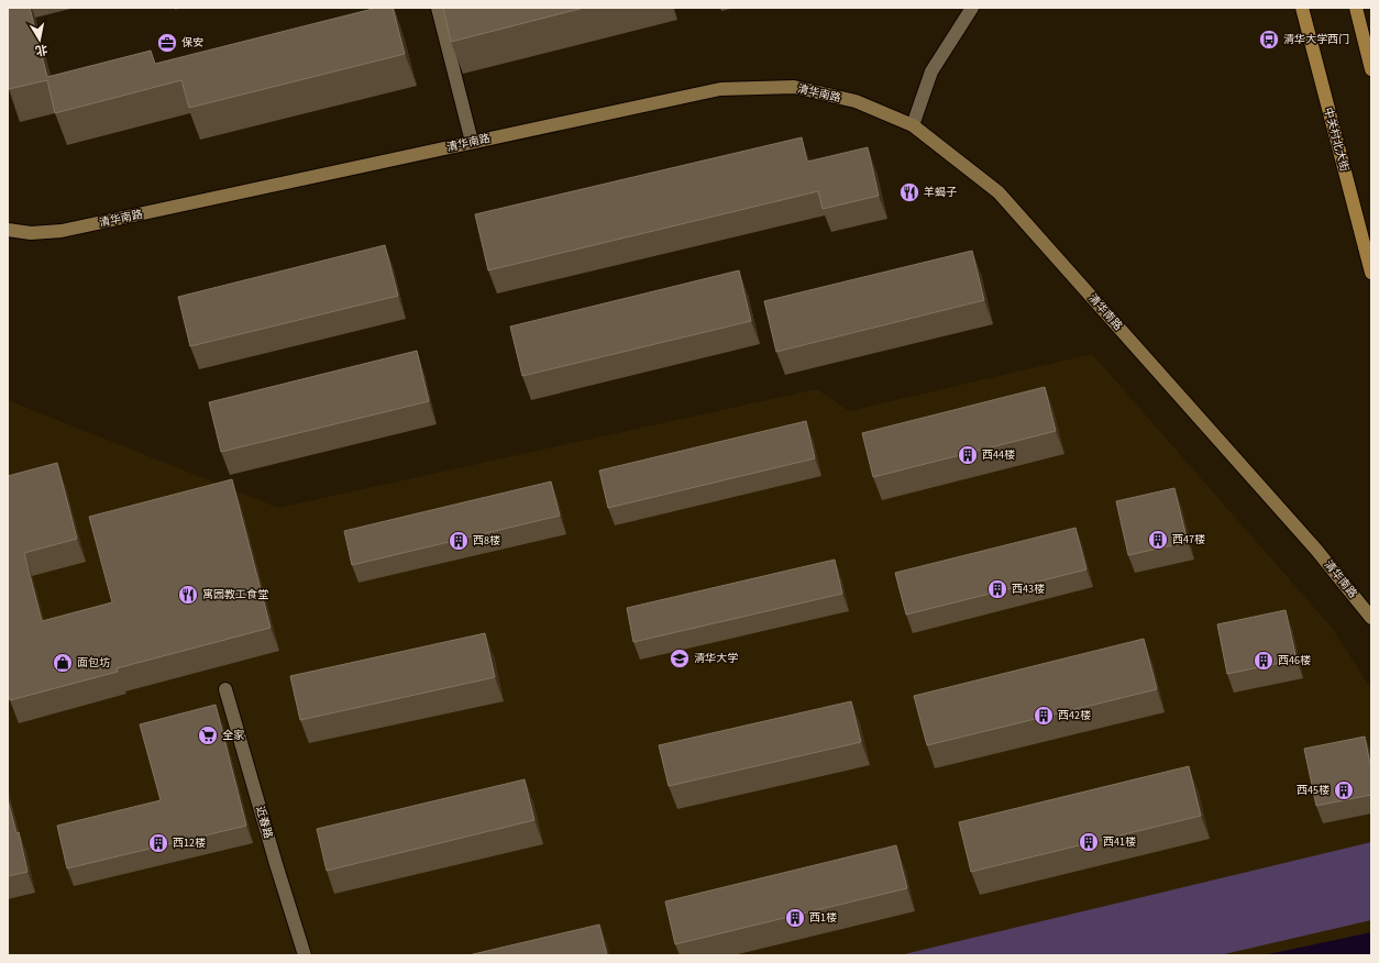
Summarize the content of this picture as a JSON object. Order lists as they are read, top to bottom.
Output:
{
  "streets": {
    "main road": ["中关村北大街"],
    "street": ["清华南路", "近春路"]
  },
  "places": {
    "bus stop": ["清华大学西门"],
    "office": ["保安"],
    "restaurant": ["羊蝎子", "寓园教工食堂"],
    "building": [
      "西44楼",
      "西47楼",
      "西8楼",
      "西43楼",
      "西46楼",
      "西42楼",
      "西45楼",
      "西41楼",
      "西12楼",
      "西1楼"
    ],
    "school or university": ["清华大学"],
    "shop": ["面包坊"],
    "supermarket": ["全家"]
  },
  "north": "bottom"
}
